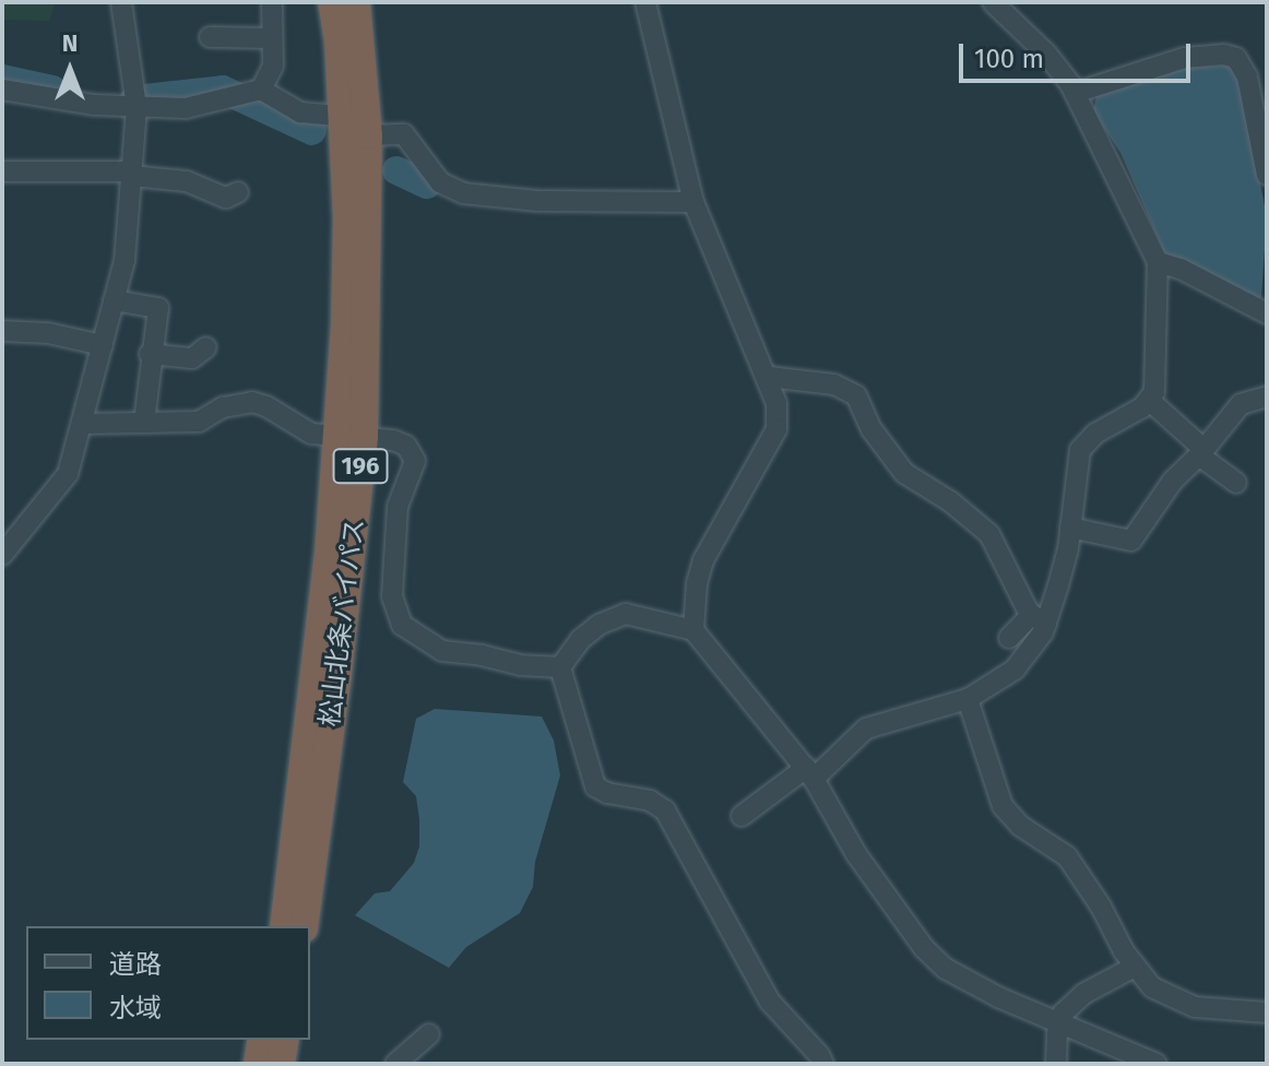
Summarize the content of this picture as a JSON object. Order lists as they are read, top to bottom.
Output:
{
  "streets": {
    "highway": ["196", "松山北条バイパス"]
  },
  "legend": ["道路", "水域"],
  "scale_bar": "100 m",
  "north": "top"
}
